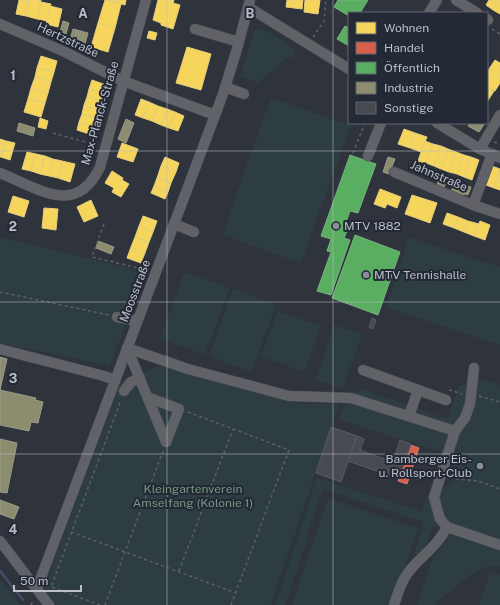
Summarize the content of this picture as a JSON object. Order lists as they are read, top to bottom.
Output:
{
  "streets": {
    "street": [
      "Hertzstraße",
      "Max-Planck-Straße",
      "Jahnstraße",
      "Moosstraße"
    ]
  },
  "crossings": [
    ["Hertzstraße", "Max-Planck-Straße"],
    ["Hertzstraße", "Moosstraße"]
  ],
  "parks": ["Kleingartenverein Amselfang (Kolonie 1)"],
  "places": ["MTV 1882", "MTV Tennishalle", "Bamberger Eis- u. Rollsport-Club"],
  "legend": [
    "Wohnen",
    "Handel",
    "Öffentlich",
    "Industrie",
    "Sonstige"
  ],
  "scale_bar": "50 m",
  "grid": {
    "columns": ["A", "B"],
    "rows": [
      "1",
      "2",
      "3",
      "4"
    ]
  }
}
